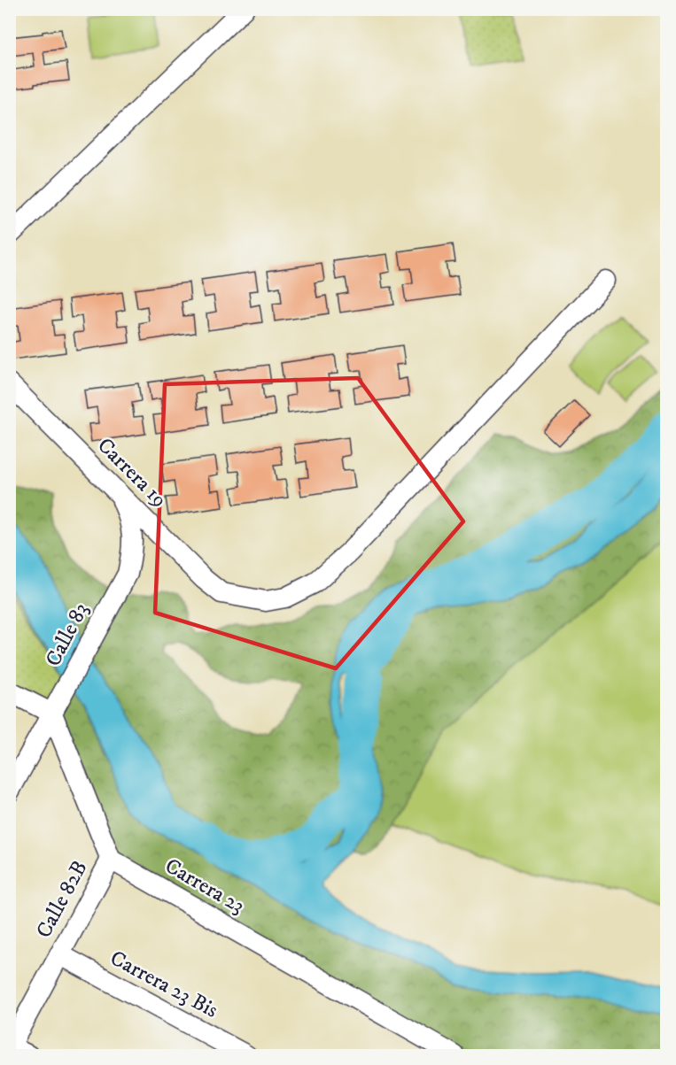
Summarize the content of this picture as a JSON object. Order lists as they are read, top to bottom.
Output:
{
  "streets": {
    "street": [
      "Carrera 19",
      "Calle 83",
      "Carrera 23",
      "Calle 82B",
      "Carrera 23 Bis"
    ]
  },
  "crossings": [
    ["Carrera 19", "Calle 83"],
    ["Carrera 23", "Calle 82B"],
    ["Calle 82B", "Carrera 23 Bis"]
  ]
}
